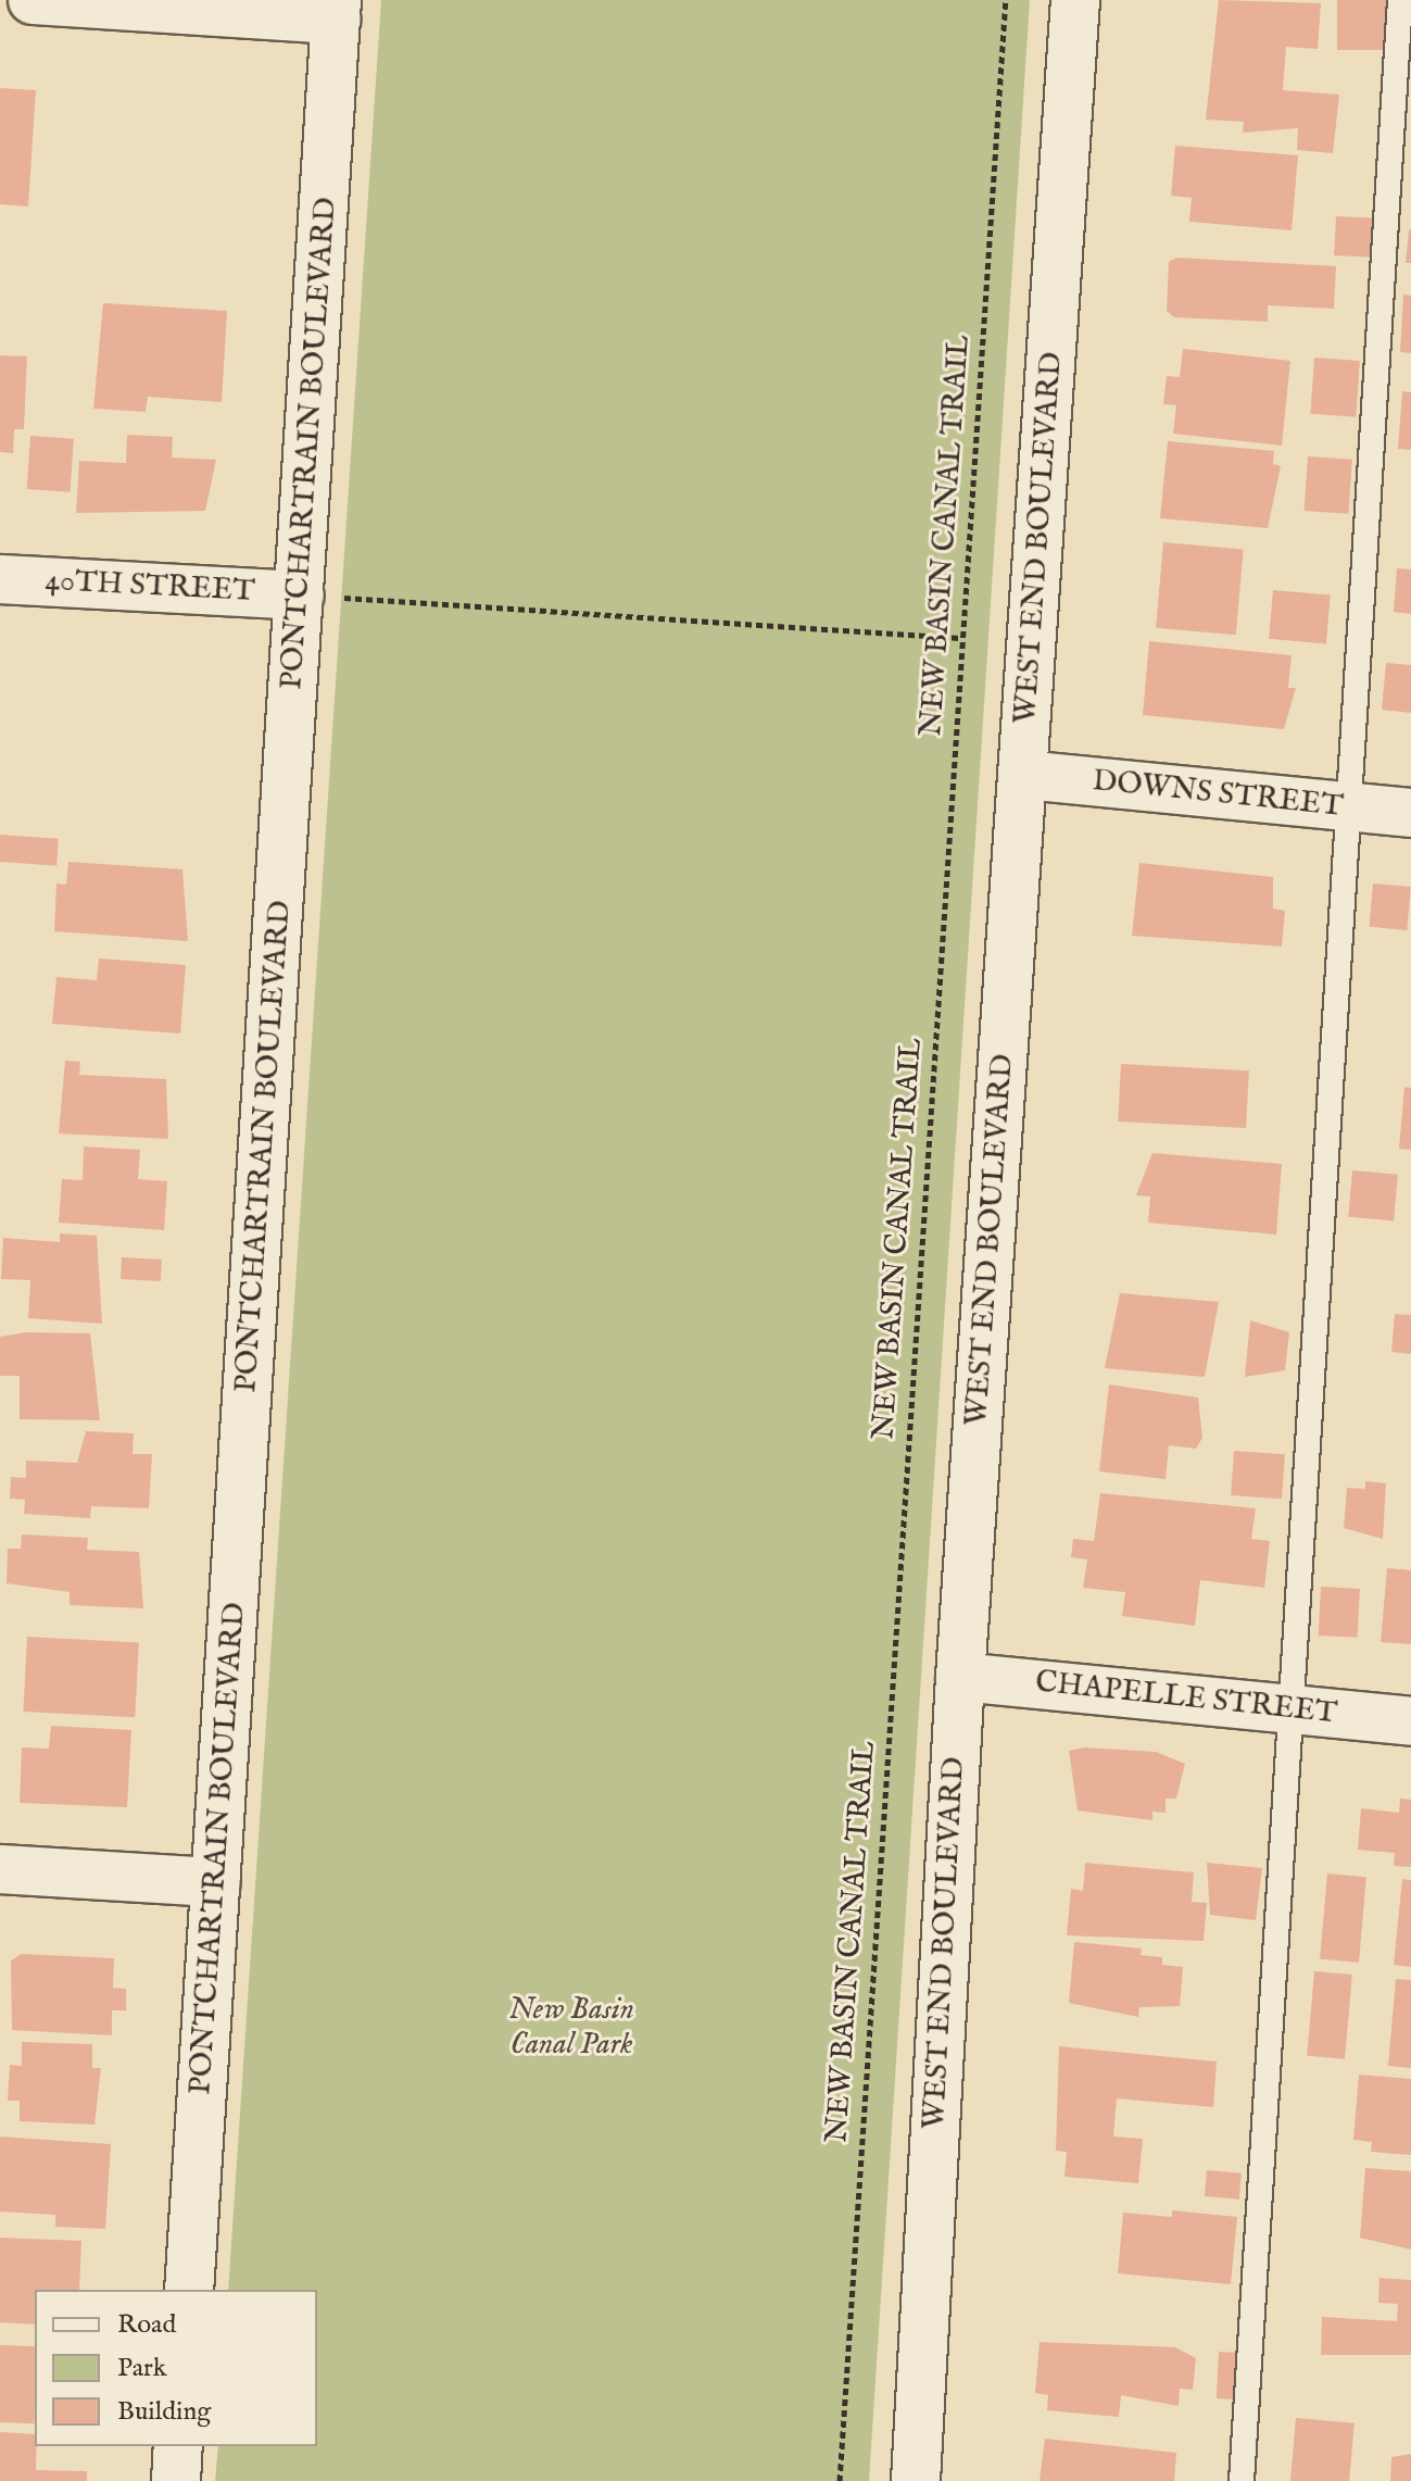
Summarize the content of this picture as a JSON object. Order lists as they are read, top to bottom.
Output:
{
  "streets": {
    "main road": [
      "PONTCHARTRAIN BOULEVARD",
      "WEST END BOULEVARD",
      "40TH STREET",
      "DOWNS STREET",
      "CHAPELLE STREET"
    ],
    "path": ["NEW BASIN CANAL TRAIL"]
  },
  "crossings": [
    ["PONTCHARTRAIN BOULEVARD", "40TH STREET"],
    ["WEST END BOULEVARD", "DOWNS STREET"],
    ["WEST END BOULEVARD", "CHAPELLE STREET"]
  ],
  "parks": ["New Basin Canal Park"],
  "legend": ["Road", "Park", "Building"]
}
